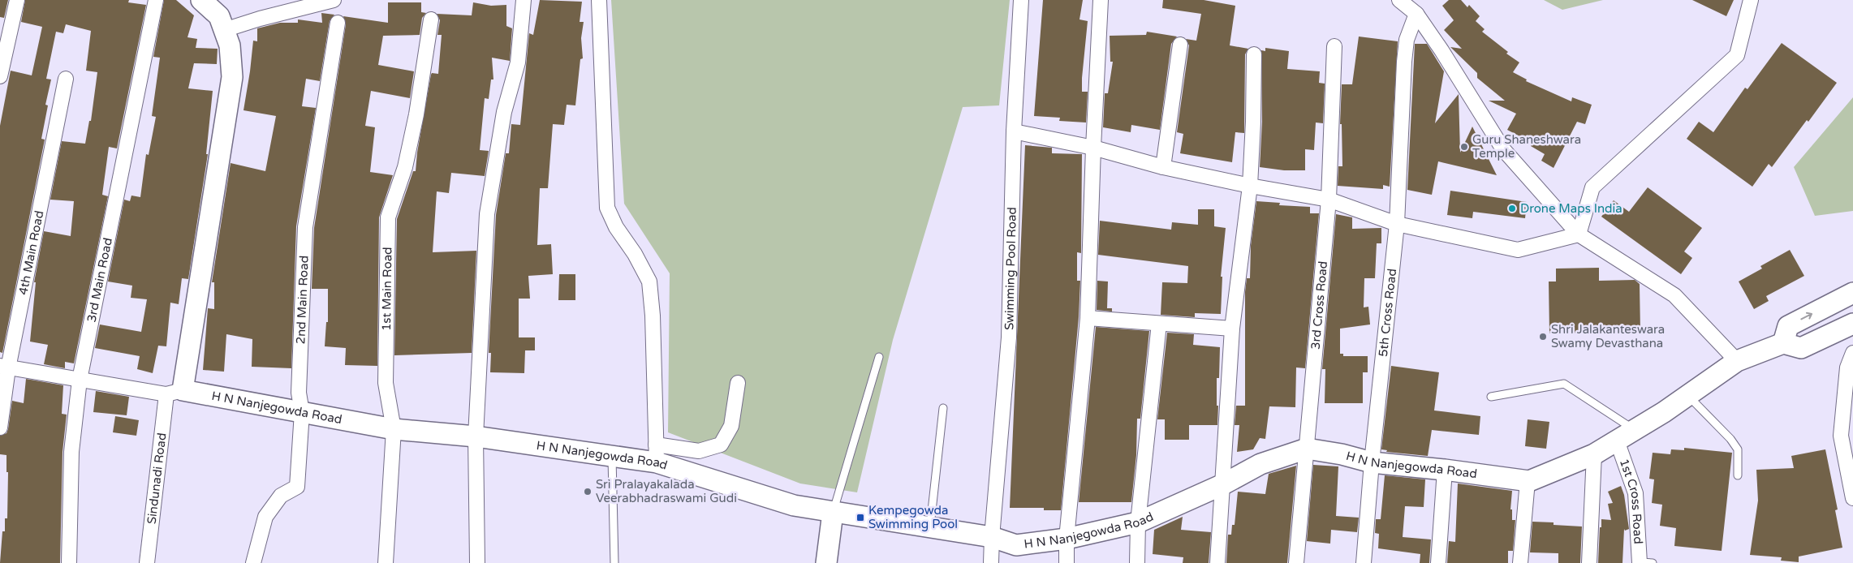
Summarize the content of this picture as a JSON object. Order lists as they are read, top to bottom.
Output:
{
  "streets": {
    "street": [
      "4th Main Road",
      "Swimming Pool Road",
      "3rd Main Road",
      "1st Main Road",
      "2nd Main Road",
      "3rd Cross Road",
      "5th Cross Road",
      "H N Nanjegowda Road",
      "Sindunadi Road",
      "1st Cross Road"
    ]
  },
  "crossings": [
    ["Swimming Pool Road", "H N Nanjegowda Road"],
    ["1st Main Road", "H N Nanjegowda Road"],
    ["2nd Main Road", "H N Nanjegowda Road"],
    ["3rd Cross Road", "H N Nanjegowda Road"],
    ["5th Cross Road", "H N Nanjegowda Road"],
    ["H N Nanjegowda Road", "Sindunadi Road"]
  ],
  "places": {
    "other": [
      "Guru Shaneshwara Temple",
      "Drone Maps India",
      "Shri Jalakanteswara Swamy Devasthana",
      "Sri Pralayakalada Veerabhadraswami Gudi"
    ],
    "transit": ["Kempegowda Swimming Pool"]
  }
}
